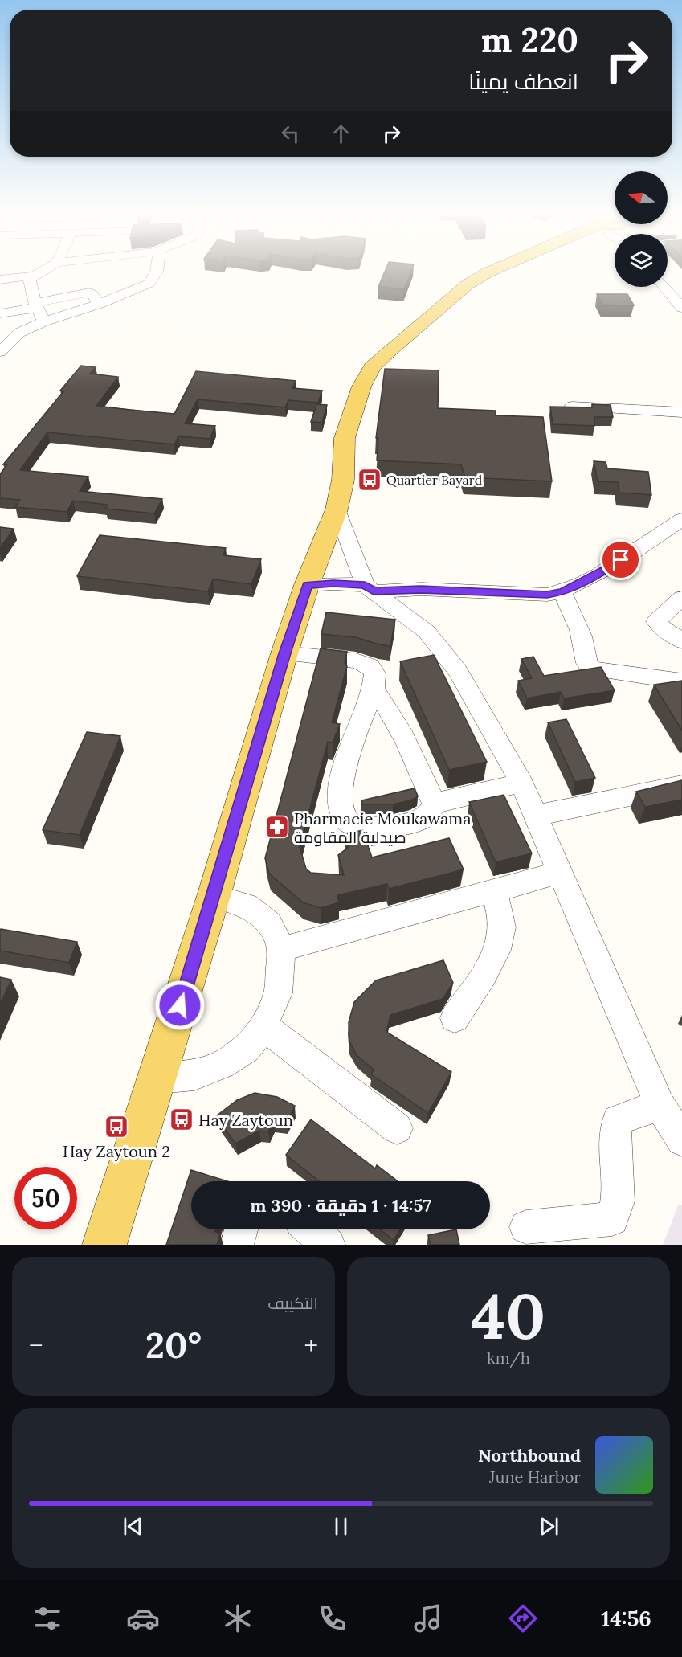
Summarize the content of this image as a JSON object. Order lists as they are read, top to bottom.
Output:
{
  "places": {
    "bus stop": ["Quartier Bayard", "Hay Zaytoun", "Hay Zaytoun 2"],
    "pharmacy": ["Pharmacie Moukawama صيدلية المقاومة"]
  },
  "north": "left",
  "page": {
    "turn": ["220 m", "انعطف يمينًا"],
    "limit": "50",
    "trip": "14:57 · 1 دقيقة · 390 m",
    "tile": [
      ["40", "km/h"],
      "التكييف"
    ],
    "heat": ["−", "20°", "+"],
    "song": ["Northbound", "June Harbor"],
    "tabs": "14:56"
  }
}
